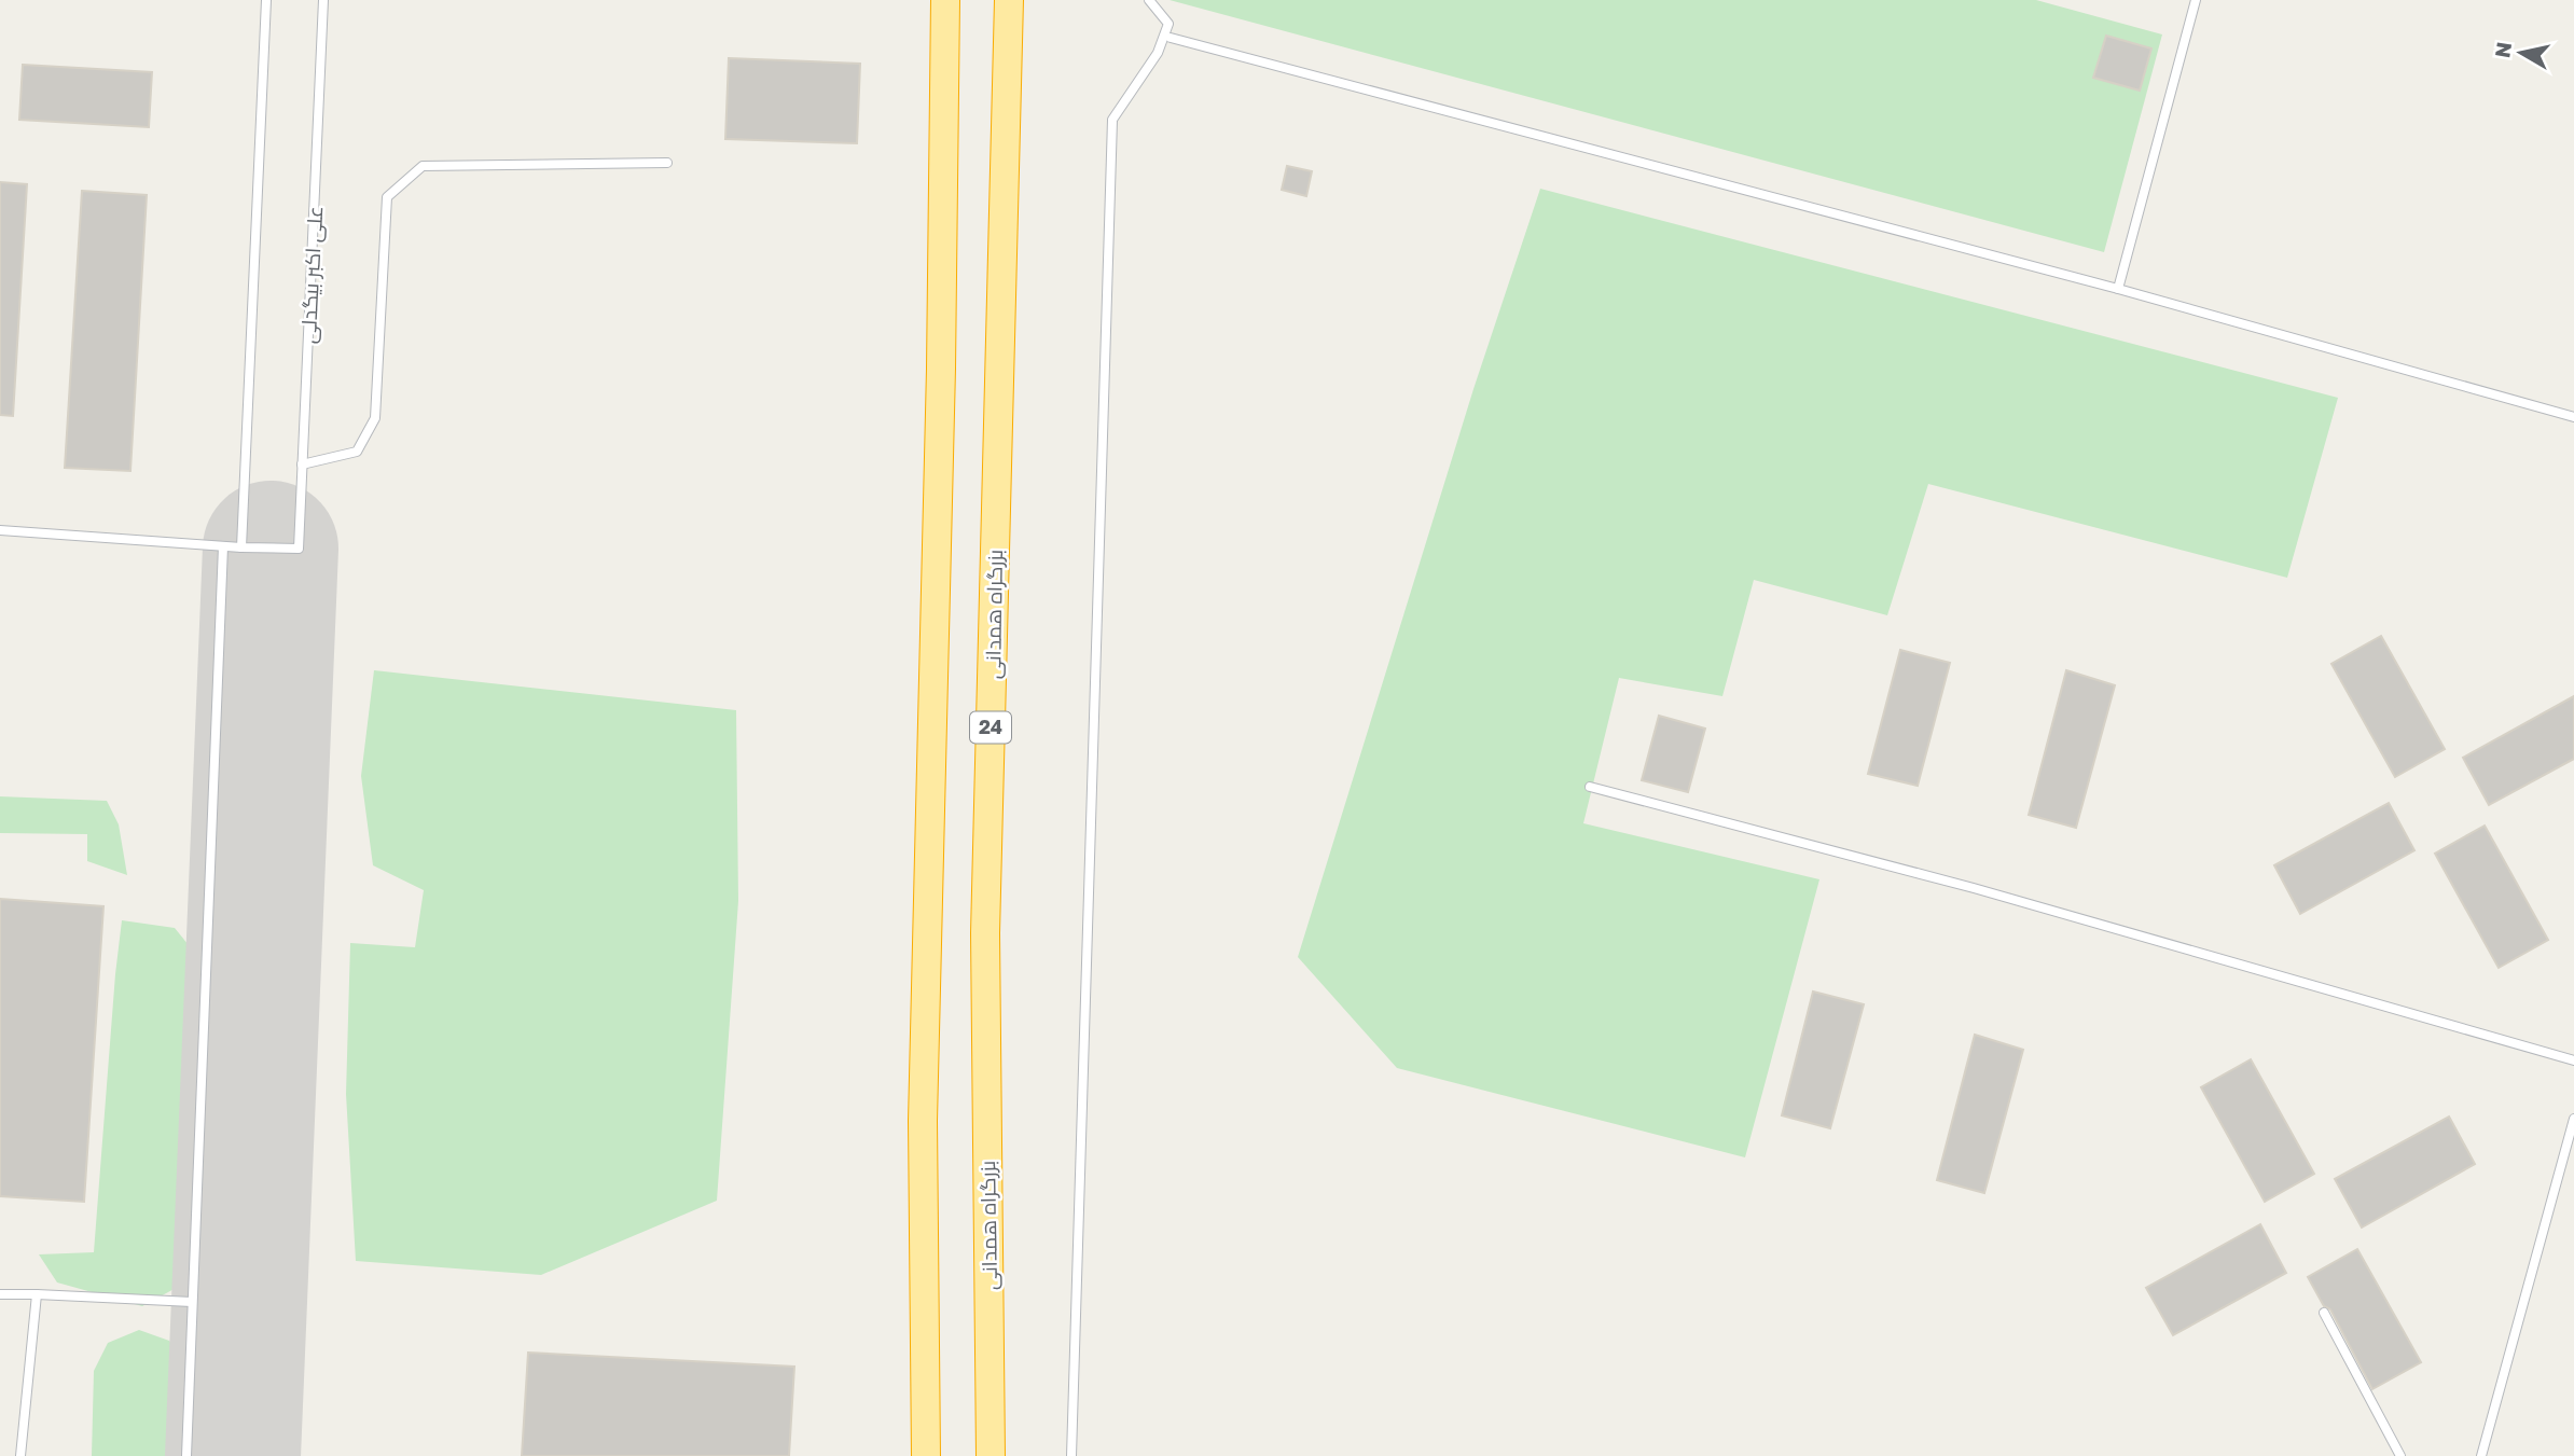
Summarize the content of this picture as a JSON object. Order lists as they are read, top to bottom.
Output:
{
  "streets": {
    "highway": ["بزرگراه همدانی", "24"],
    "lane": ["علی اکبر بیگدلی"]
  },
  "north": "left"
}
